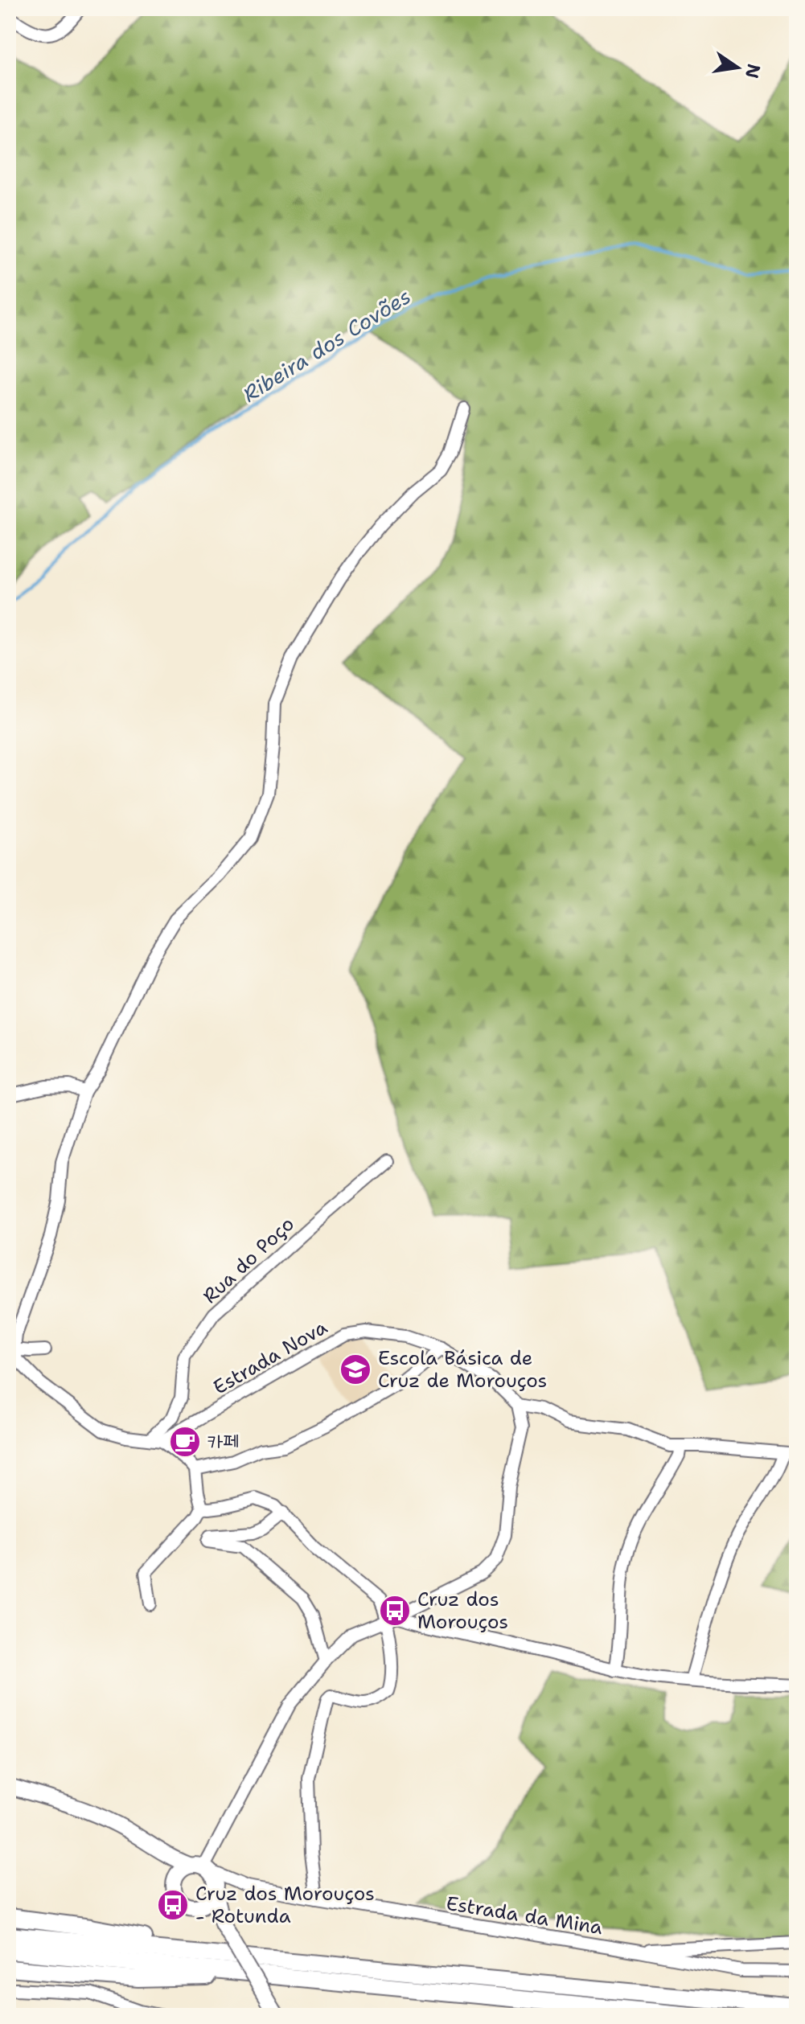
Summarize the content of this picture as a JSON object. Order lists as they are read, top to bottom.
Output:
{
  "streets": {
    "street": ["Rua do Poço", "Estrada Nova", "Estrada da Mina"]
  },
  "crossings": [
    ["Rua do Poço", "Estrada Nova"]
  ],
  "water": ["Ribeira dos Covões"],
  "places": {
    "school or university": ["Escola Básica de Cruz de Morouços"],
    "cafe": ["카페"],
    "bus stop": ["Cruz dos Morouços", "Cruz dos Morouços - Rotunda"]
  },
  "north": "right"
}
